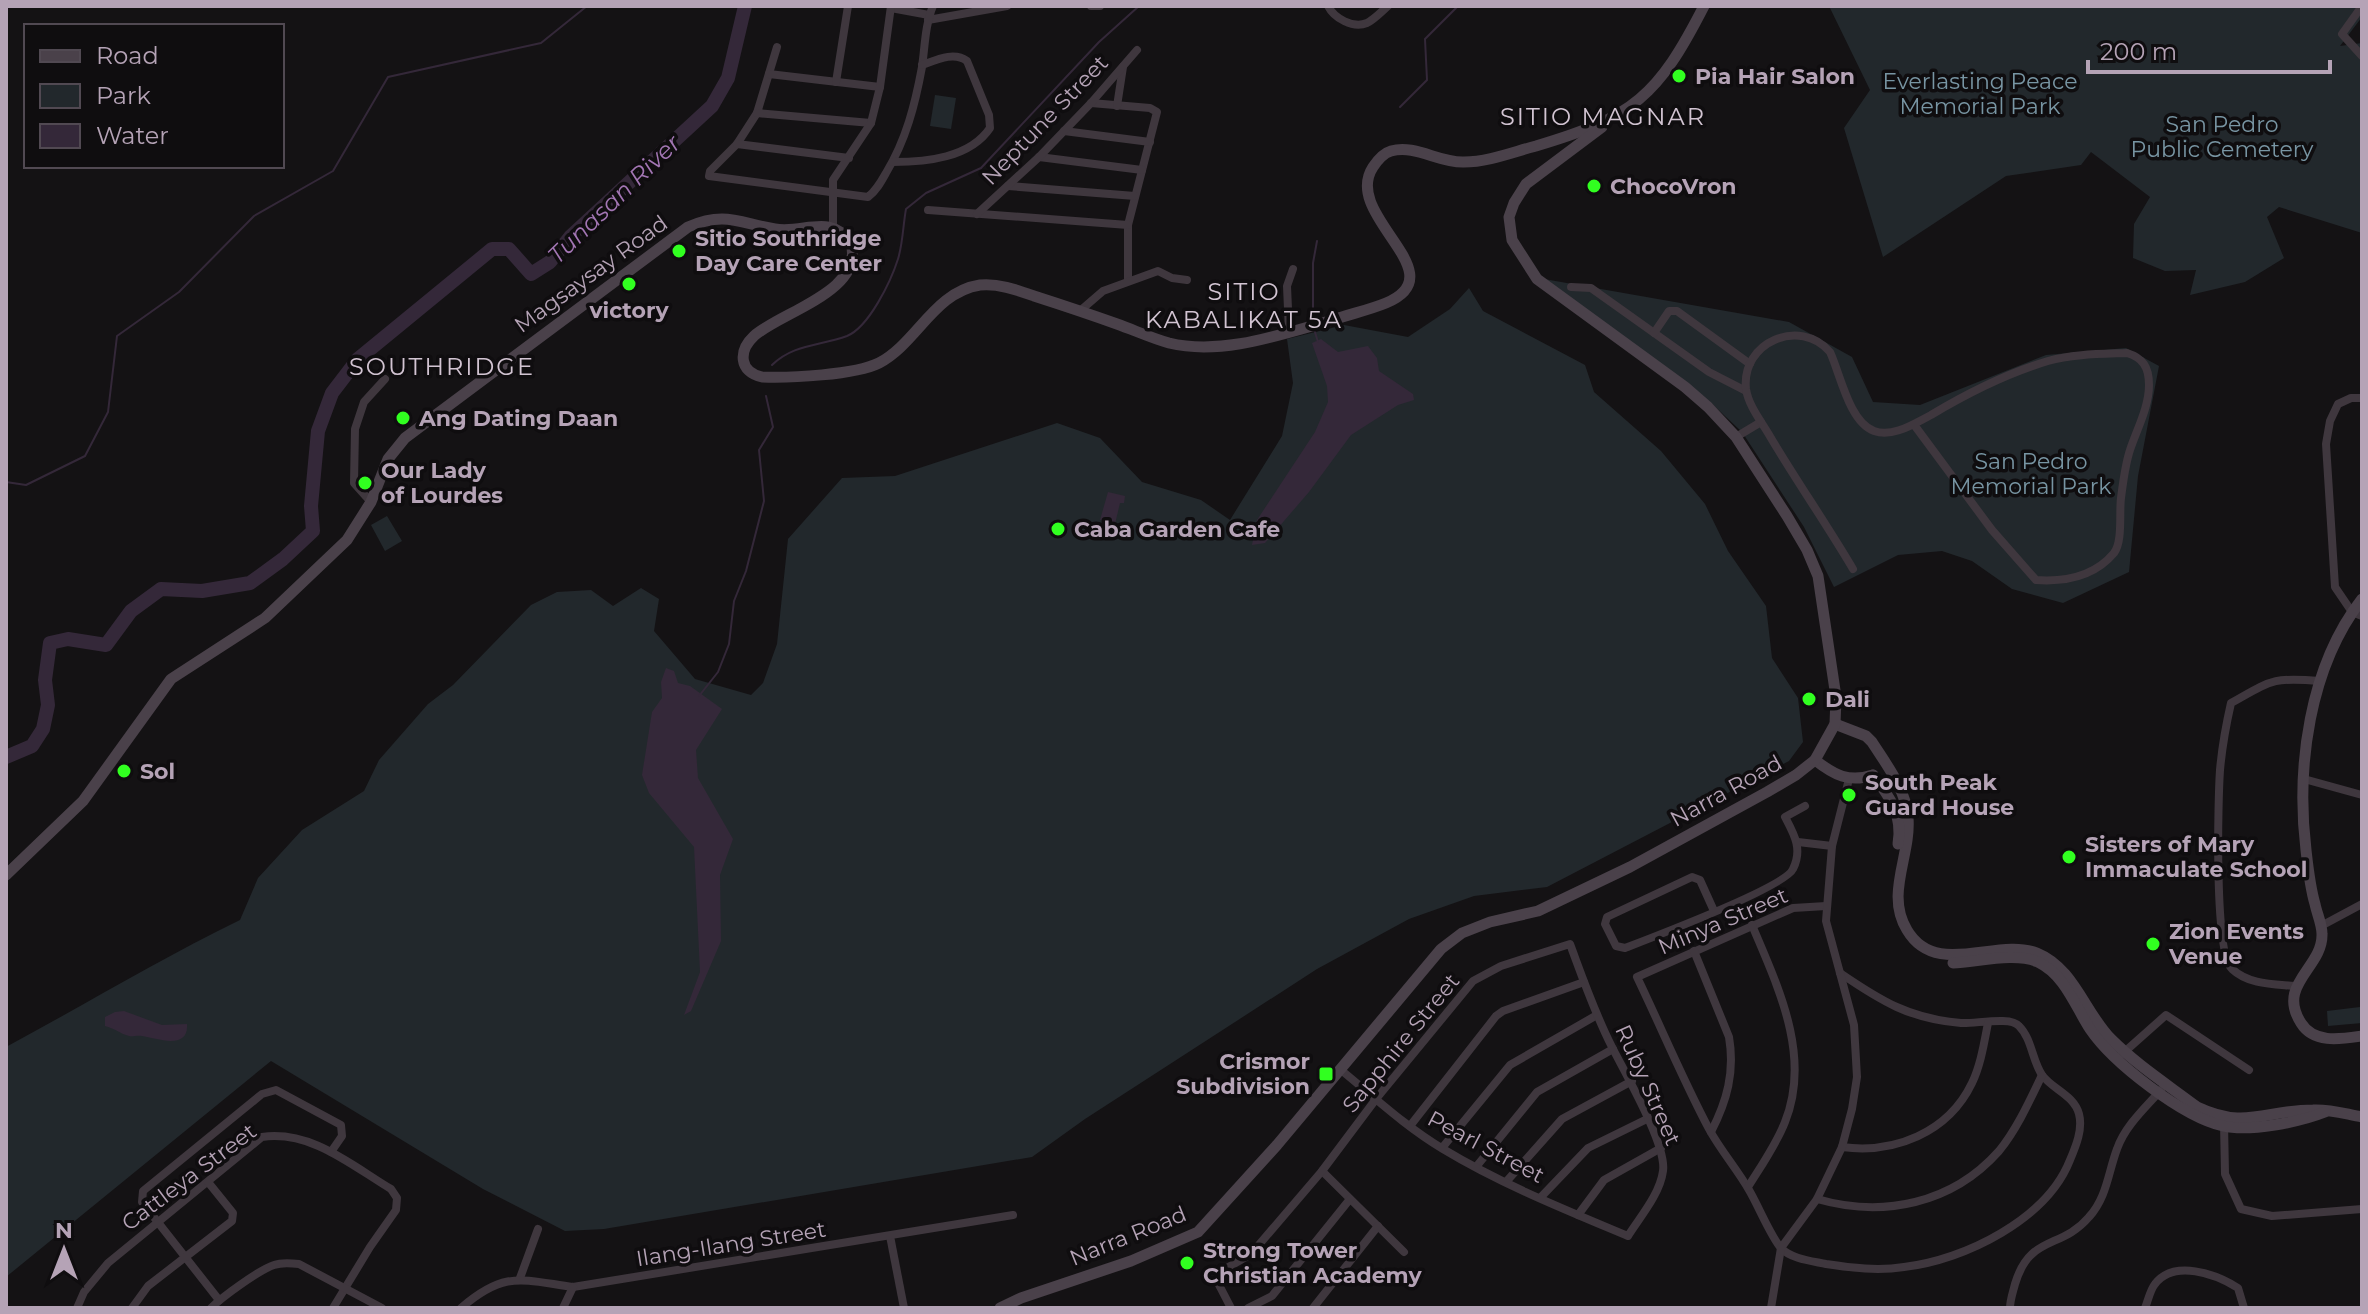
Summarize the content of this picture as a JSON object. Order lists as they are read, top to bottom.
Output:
{
  "streets": {
    "street": [
      "Neptune Street",
      "Magsaysay Road",
      "Narra Road",
      "Minya Street",
      "Sapphire Street",
      "Ruby Street",
      "Pearl Street",
      "Cattleya Street",
      "Ilang-Ilang Street"
    ]
  },
  "crossings": [
    ["Narra Road", "Pearl Street"],
    ["Sapphire Street", "Ruby Street"],
    ["Sapphire Street", "Pearl Street"],
    ["Ruby Street", "Pearl Street"]
  ],
  "districts": ["SITIO MAGNAR", "SITIO KABALIKAT 5A", "SOUTHRIDGE"],
  "water": ["Tunasan River"],
  "parks": ["Everlasting Peace Memorial Park", "San Pedro Public Cemetery", "San Pedro Memorial Park"],
  "places": {
    "other": [
      "Pia Hair Salon",
      "ChocoVron",
      "Sitio Southridge Day Care Center",
      "victory",
      "Ang Dating Daan",
      "Our Lady of Lourdes",
      "Caba Garden Cafe",
      "Dali",
      "Sol",
      "South Peak Guard House",
      "Sisters of Mary Immaculate School",
      "Zion Events Venue",
      "Strong Tower Christian Academy"
    ],
    "transit": ["Crismor Subdivision"]
  },
  "legend": ["Road", "Park", "Water"],
  "scale_bar": "200 m",
  "north": "top"
}
